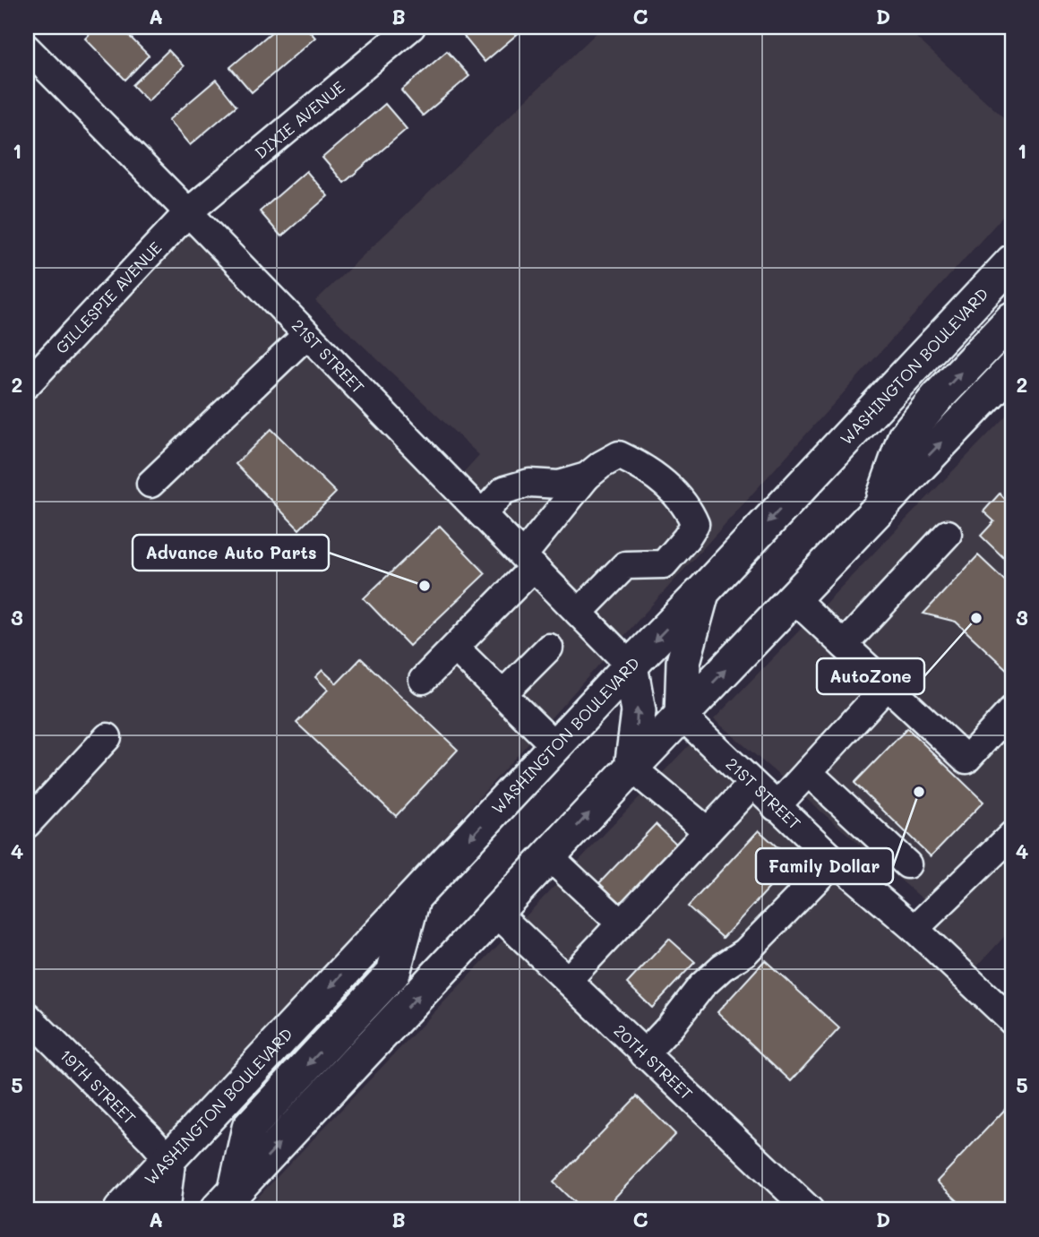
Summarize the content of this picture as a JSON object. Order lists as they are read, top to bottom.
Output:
{
  "streets": {
    "main road": ["WASHINGTON BOULEVARD"],
    "street": [
      "DIXIE AVENUE",
      "GILLESPIE AVENUE",
      "21ST STREET",
      "20TH STREET",
      "19TH STREET"
    ]
  },
  "crossings": [
    ["DIXIE AVENUE", "GILLESPIE AVENUE"],
    ["DIXIE AVENUE", "21ST STREET"],
    ["GILLESPIE AVENUE", "21ST STREET"],
    ["21ST STREET", "WASHINGTON BOULEVARD"],
    ["WASHINGTON BOULEVARD", "19TH STREET"]
  ],
  "places": ["Advance Auto Parts", "AutoZone", "Family Dollar"],
  "grid": {
    "columns": [
      "A",
      "B",
      "C",
      "D"
    ],
    "rows": [
      "1",
      "2",
      "3",
      "4",
      "5"
    ]
  }
}
